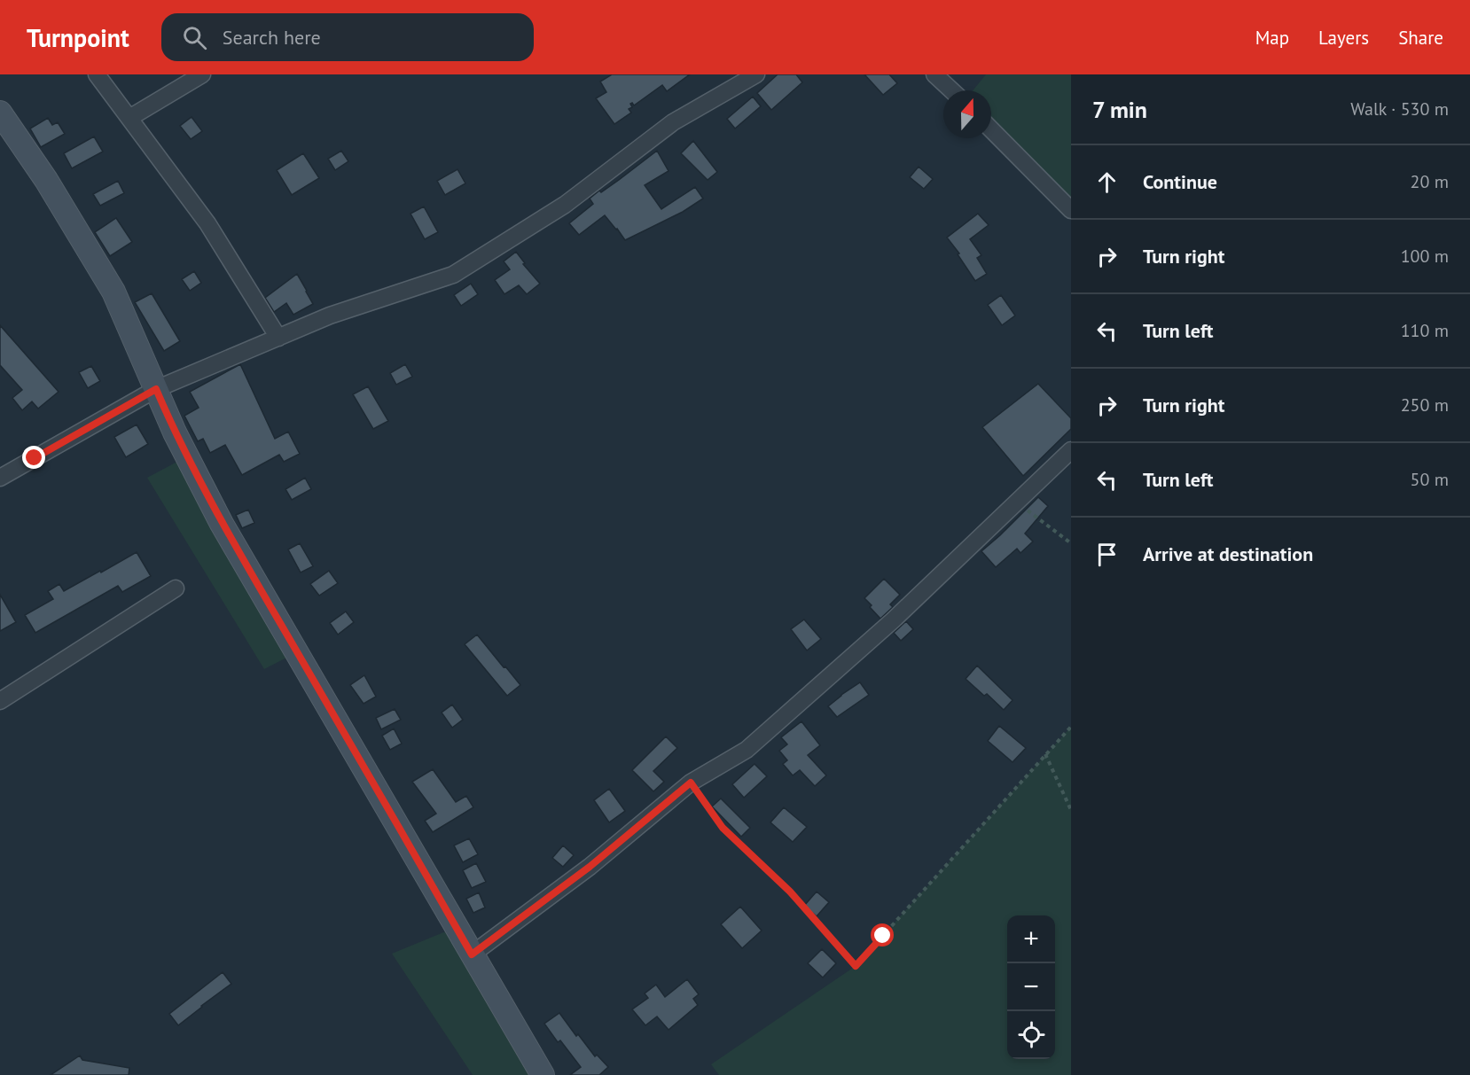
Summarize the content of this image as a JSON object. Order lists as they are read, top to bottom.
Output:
{
  "north": "top",
  "page": {
    "header": "Turnpoint",
    "search": "Search here",
    "nav": ["Map", "Layers", "Share"],
    "heading": ["7 min", "Walk · 530 m"],
    "list": [
      ["Continue", "20 m"],
      ["Turn right", "100 m"],
      ["Turn left", "110 m"],
      ["Turn right", "250 m"],
      ["Turn left", "50 m"],
      "Arrive at destination"
    ],
    "map_buttons": ["+", "−"]
  }
}
